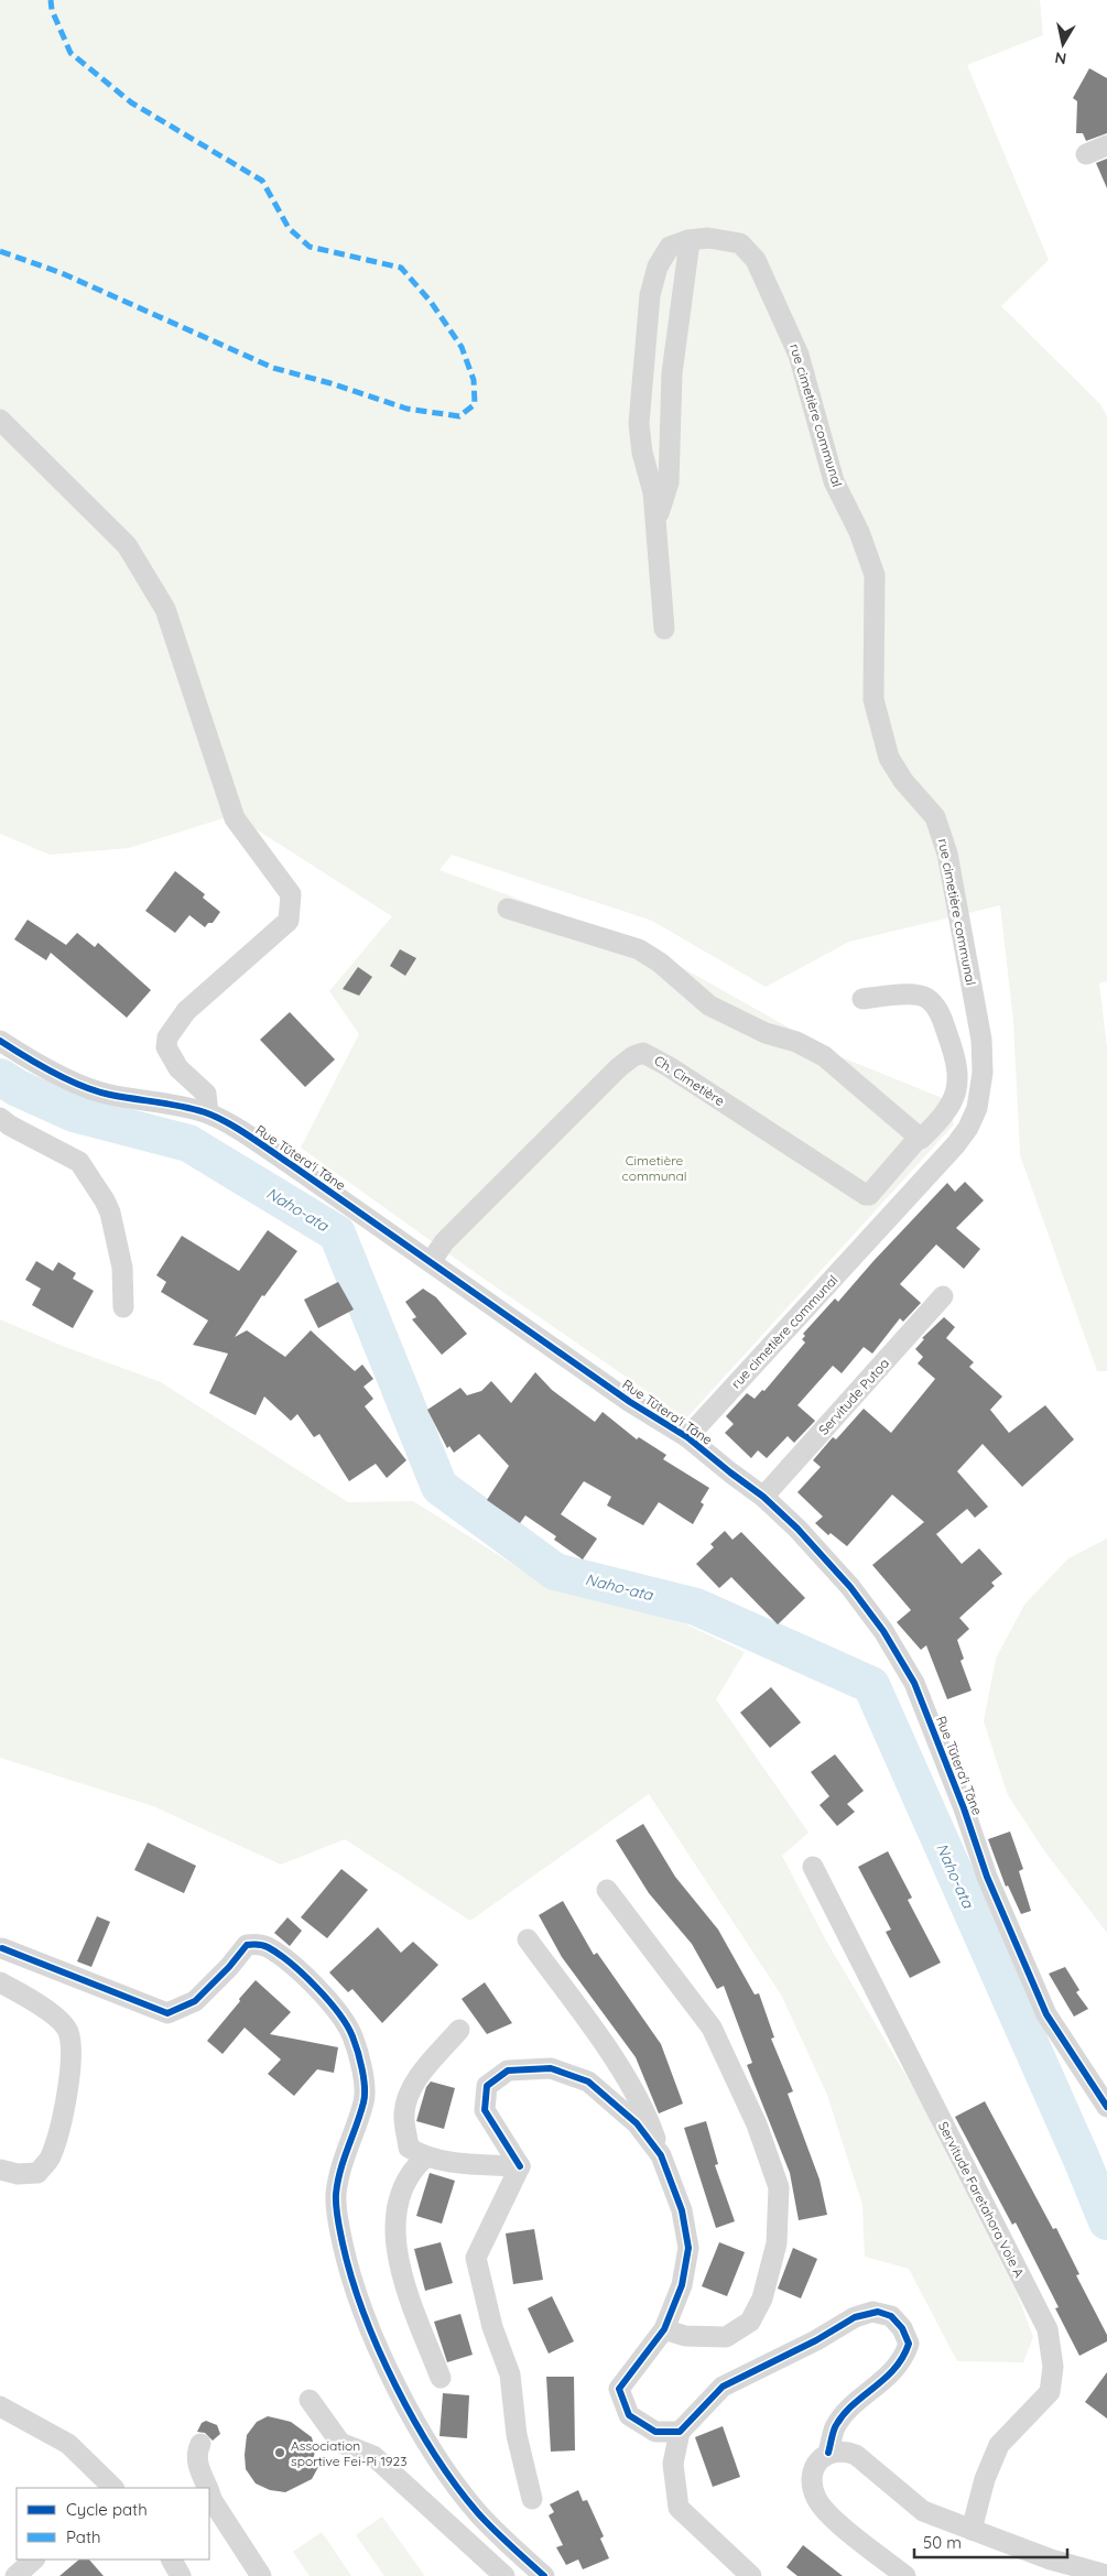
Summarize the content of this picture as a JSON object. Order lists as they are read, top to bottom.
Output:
{
  "streets": {
    "street": [
      "rue cimetière communal",
      "Ch. Cimetière",
      "Rue Tūtera'i Tāne",
      "Servitude Putoa",
      "Servitude Faretahora Voie A"
    ]
  },
  "crossings": [
    ["rue cimetière communal", "Rue Tūtera'i Tāne"],
    ["Ch. Cimetière", "Rue Tūtera'i Tāne"],
    ["Rue Tūtera'i Tāne", "Servitude Putoa"]
  ],
  "water": ["Naho-ata"],
  "parks": ["Cimetière communal"],
  "places": ["Association sportive Fei-Pi 1923"],
  "legend": ["Cycle path", "Path"],
  "scale_bar": "50 m",
  "north": "bottom"
}
